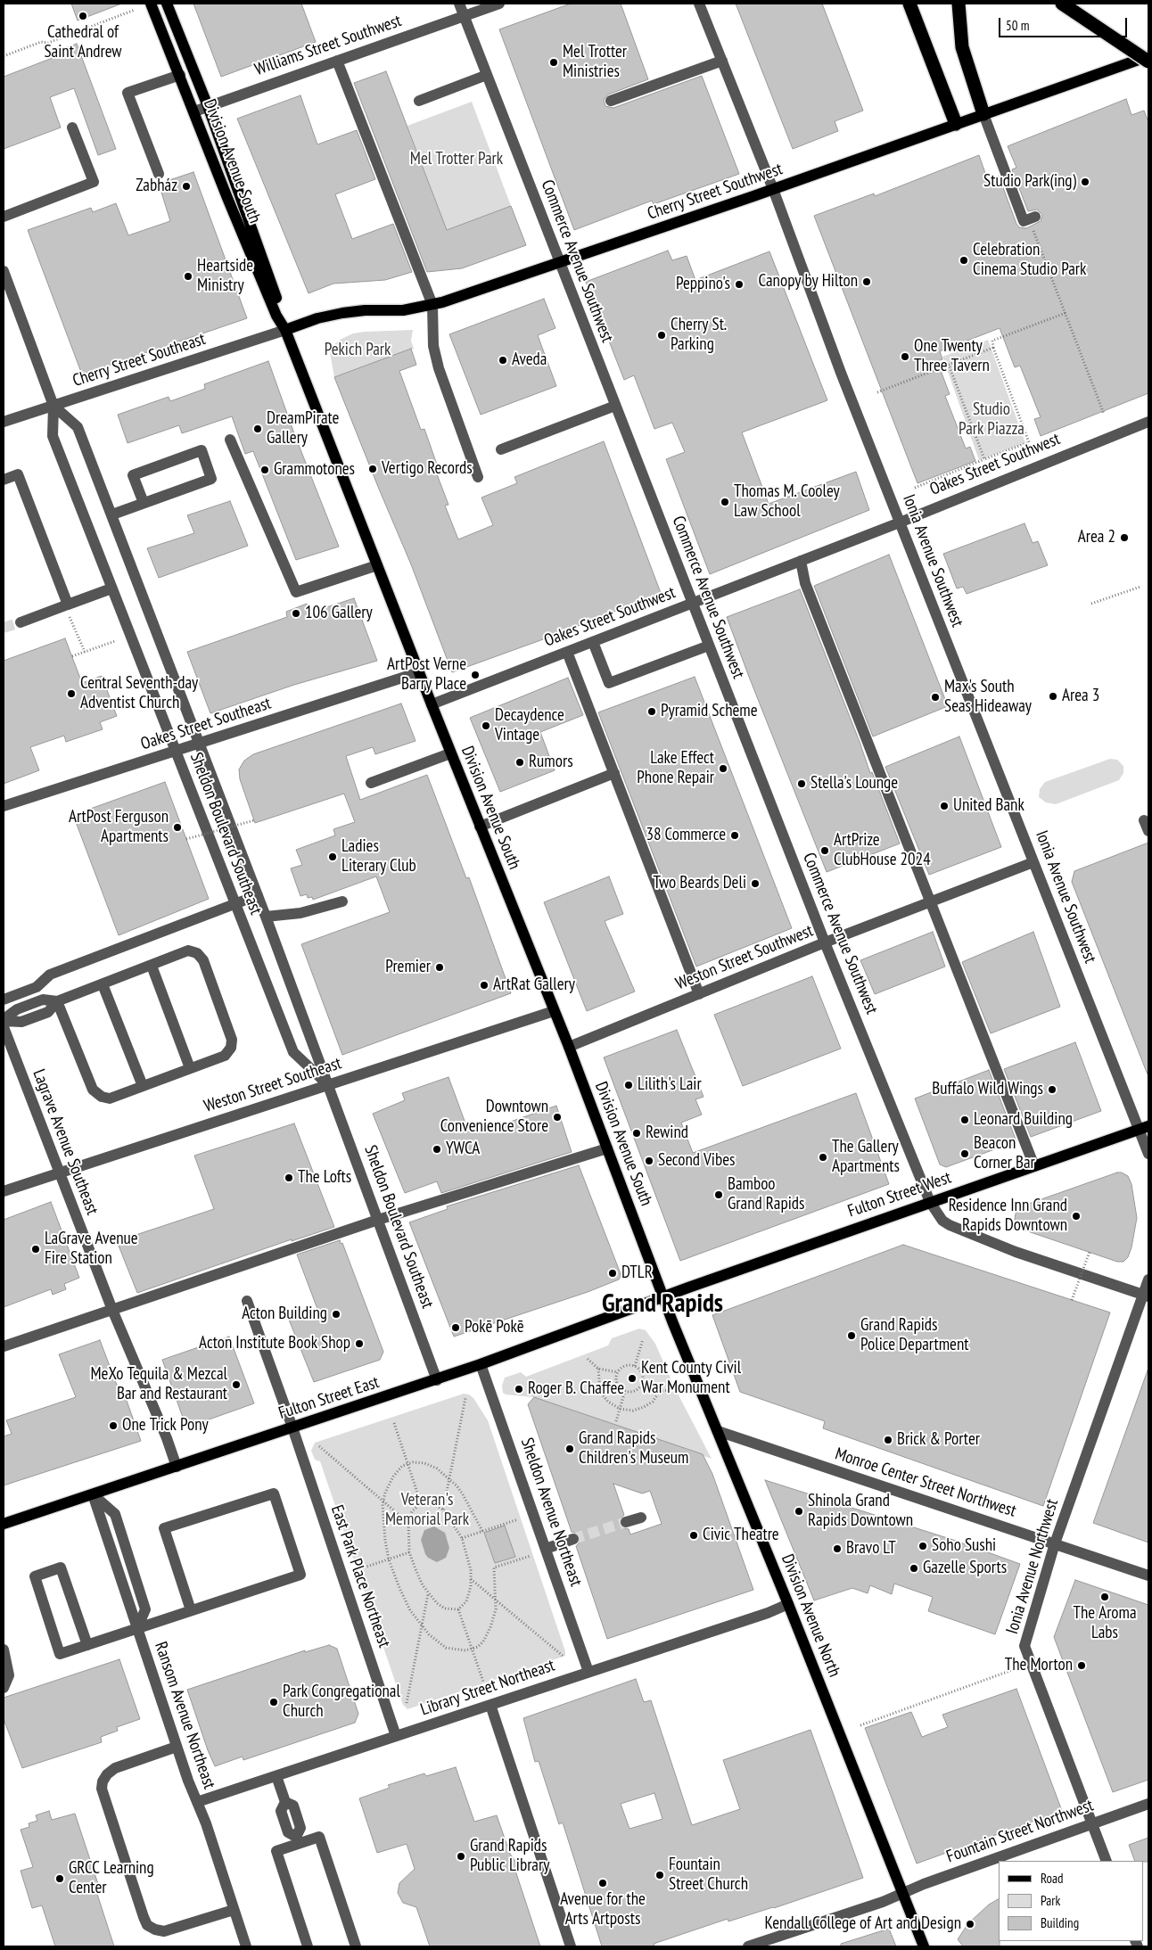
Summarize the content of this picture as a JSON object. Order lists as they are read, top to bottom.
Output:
{
  "streets": {
    "main road": [
      "Division Avenue South",
      "Cherry Street Southwest",
      "Fulton Street West",
      "Fulton Street East",
      "Division Avenue North"
    ],
    "street": [
      "Williams Street Southwest",
      "Commerce Avenue Southwest",
      "Cherry Street Southeast",
      "Oakes Street Southwest",
      "Ionia Avenue Southwest",
      "Oakes Street Southeast",
      "Sheldon Boulevard Southeast",
      "Weston Street Southwest",
      "Weston Street Southeast",
      "Lagrave Avenue Southeast",
      "Monroe Center Street Northwest",
      "Sheldon Avenue Northeast",
      "Ionia Avenue Northwest",
      "East Park Place Northeast",
      "Library Street Northeast",
      "Ransom Avenue Northeast",
      "Fountain Street Northwest"
    ]
  },
  "crossings": [
    ["Williams Street Southwest", "Division Avenue South"],
    ["Williams Street Southwest", "Commerce Avenue Southwest"],
    ["Division Avenue South", "Cherry Street Southwest"],
    ["Division Avenue South", "Cherry Street Southeast"],
    ["Division Avenue South", "Oakes Street Southwest"],
    ["Division Avenue South", "Oakes Street Southeast"],
    ["Division Avenue South", "Weston Street Southwest"],
    ["Division Avenue South", "Weston Street Southeast"],
    ["Division Avenue South", "Fulton Street West"],
    ["Division Avenue South", "Fulton Street East"],
    ["Division Avenue South", "Division Avenue North"],
    ["Cherry Street Southwest", "Commerce Avenue Southwest"],
    ["Cherry Street Southwest", "Cherry Street Southeast"],
    ["Cherry Street Southwest", "Ionia Avenue Southwest"],
    ["Commerce Avenue Southwest", "Oakes Street Southwest"],
    ["Commerce Avenue Southwest", "Weston Street Southwest"],
    ["Commerce Avenue Southwest", "Fulton Street West"],
    ["Commerce Avenue Southwest", "Ionia Avenue Northwest"],
    ["Cherry Street Southeast", "Sheldon Boulevard Southeast"],
    ["Oakes Street Southwest", "Ionia Avenue Southwest"],
    ["Ionia Avenue Southwest", "Weston Street Southwest"],
    ["Ionia Avenue Southwest", "Fulton Street West"],
    ["Oakes Street Southeast", "Sheldon Boulevard Southeast"],
    ["Sheldon Boulevard Southeast", "Weston Street Southeast"],
    ["Sheldon Boulevard Southeast", "Fulton Street East"],
    ["Weston Street Southeast", "Lagrave Avenue Southeast"],
    ["Lagrave Avenue Southeast", "Fulton Street East"],
    ["Fulton Street West", "Fulton Street East"],
    ["Fulton Street West", "Division Avenue North"],
    ["Fulton Street East", "Sheldon Avenue Northeast"],
    ["Fulton Street East", "East Park Place Northeast"],
    ["Fulton Street East", "Division Avenue North"],
    ["Fulton Street East", "Ransom Avenue Northeast"],
    ["Monroe Center Street Northwest", "Ionia Avenue Northwest"],
    ["Monroe Center Street Northwest", "Division Avenue North"],
    ["Sheldon Avenue Northeast", "Library Street Northeast"],
    ["Ionia Avenue Northwest", "Fountain Street Northwest"],
    ["East Park Place Northeast", "Library Street Northeast"],
    ["Division Avenue North", "Library Street Northeast"],
    ["Division Avenue North", "Fountain Street Northwest"],
    ["Library Street Northeast", "Ransom Avenue Northeast"]
  ],
  "districts": ["Grand Rapids"],
  "parks": [
    "Mel Trotter Park",
    "Pekich Park",
    "Studio Park Piazza",
    "Veteran's Memorial Park"
  ],
  "places": [
    "Cathedral of Saint Andrew",
    "Mel Trotter Ministries",
    "Studio Park(ing)",
    "Zabház",
    "Celebration Cinema Studio Park",
    "Heartside Ministry",
    "Canopy by Hilton",
    "Peppino's",
    "Cherry St. Parking",
    "One Twenty Three Tavern",
    "Aveda",
    "DreamPirate Gallery",
    "Vertigo Records",
    "Grammotones",
    "Thomas M. Cooley Law School",
    "Area 2",
    "106 Gallery",
    "ArtPost Verne Barry Place",
    "Central Seventh-day Adventist Church",
    "Area 3",
    "Max's South Seas Hideaway",
    "Pyramid Scheme",
    "Decaydence Vintage",
    "Rumors",
    "Lake Effect Phone Repair",
    "Stella's Lounge",
    "United Bank",
    "ArtPost Ferguson Apartments",
    "38 Commerce",
    "ArtPrize ClubHouse 2024",
    "Ladies Literary Club",
    "Two Beards Deli",
    "Premier",
    "ArtRat Gallery",
    "Lilith's Lair",
    "Buffalo Wild Wings",
    "Downtown Convenience Store",
    "Leonard Building",
    "Rewind",
    "YWCA",
    "Beacon Corner Bar",
    "The Gallery Apartments",
    "Second Vibes",
    "The Lofts",
    "Bamboo Grand Rapids",
    "Residence Inn Grand Rapids Downtown",
    "LaGrave Avenue Fire Station",
    "DTLR",
    "Acton Building",
    "Pokē Pokē",
    "Grand Rapids Police Department",
    "Acton Institute Book Shop",
    "Kent County Civil War Monument",
    "MeXo Tequila & Mezcal Bar and Restaurant",
    "Roger B. Chaffee",
    "One Trick Pony",
    "Brick & Porter",
    "Grand Rapids Children's Museum",
    "Shinola Grand Rapids Downtown",
    "Civic Theatre",
    "Soho Sushi",
    "Bravo LT",
    "Gazelle Sports",
    "The Aroma Labs",
    "The Morton",
    "Park Congregational Church",
    "Grand Rapids Public Library",
    "Fountain Street Church",
    "GRCC Learning Center",
    "Avenue for the Arts Artposts",
    "Kendall College of Art and Design"
  ],
  "legend": ["Road", "Park", "Building"],
  "scale_bar": "50 m"
}
